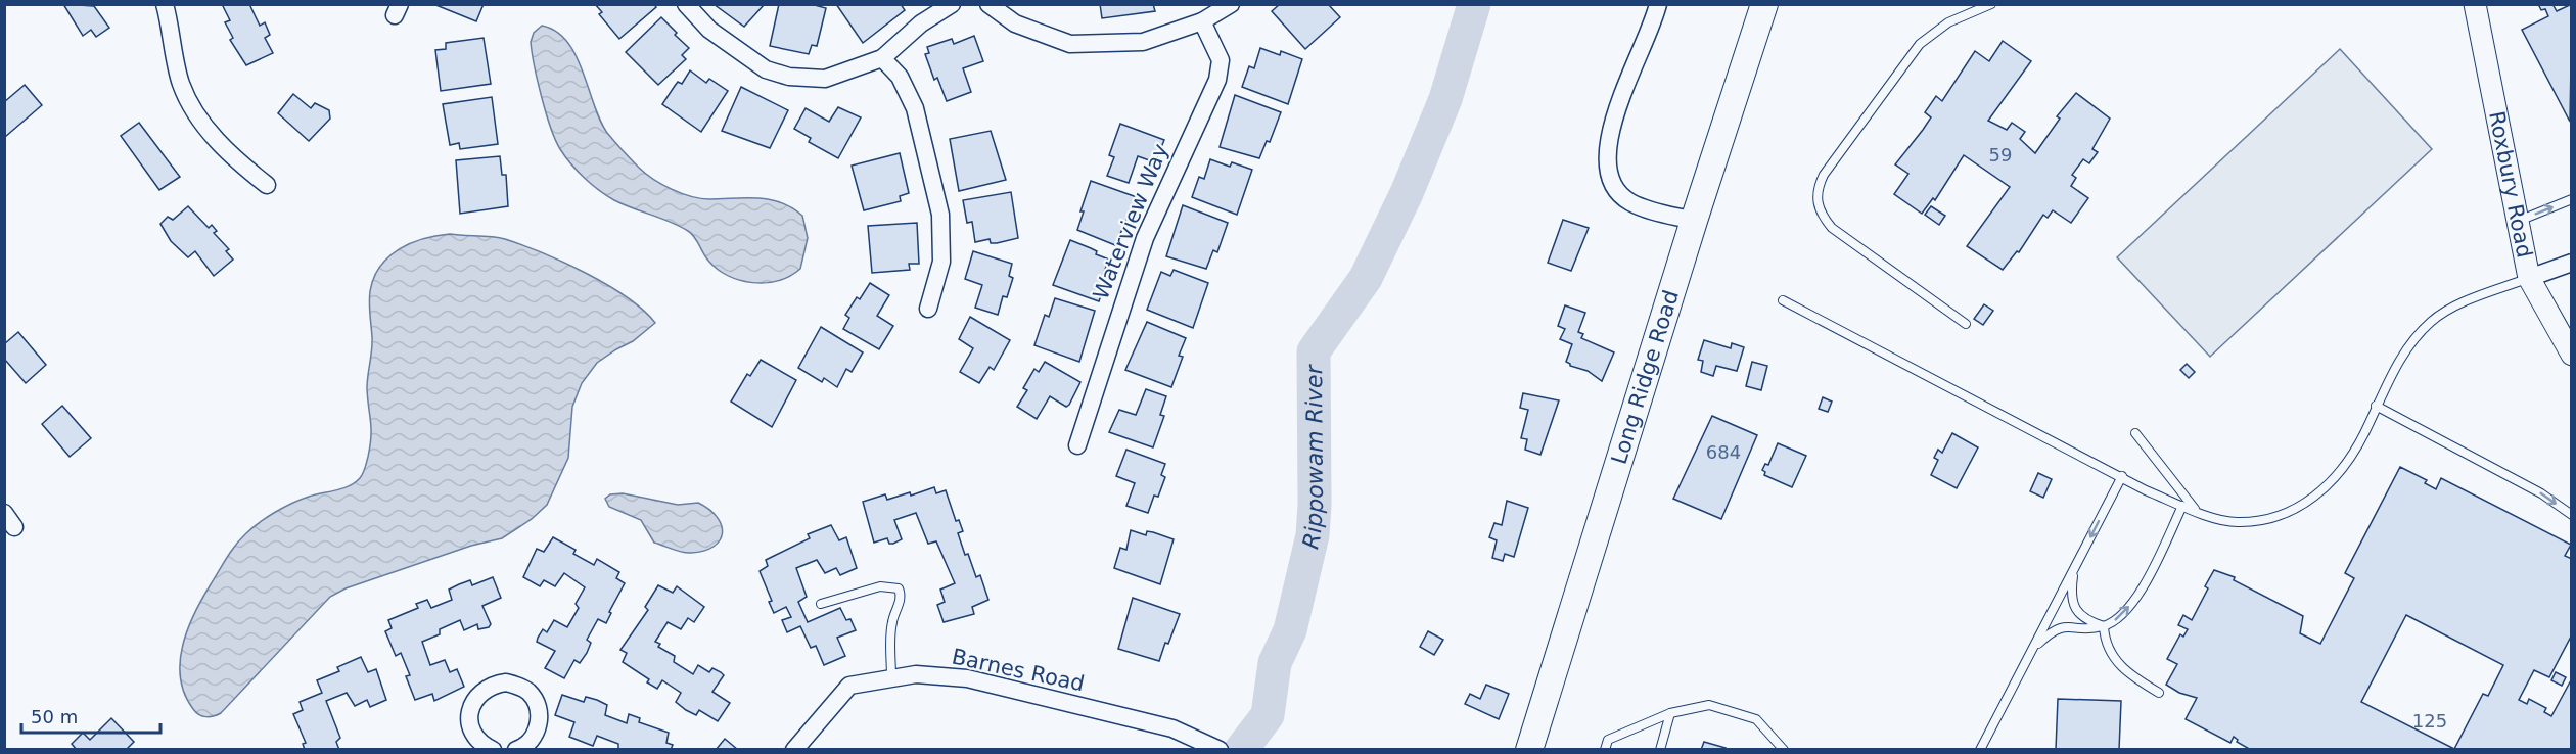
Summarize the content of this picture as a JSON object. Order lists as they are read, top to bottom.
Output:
{
  "streets": {
    "main road": ["Long Ridge Road"],
    "street": ["Roxbury Road", "Waterview Way", "Barnes Road"]
  },
  "water": ["Rippowam River"],
  "house_numbers": ["59", "684", "125"],
  "scale_bar": "50 m"
}
